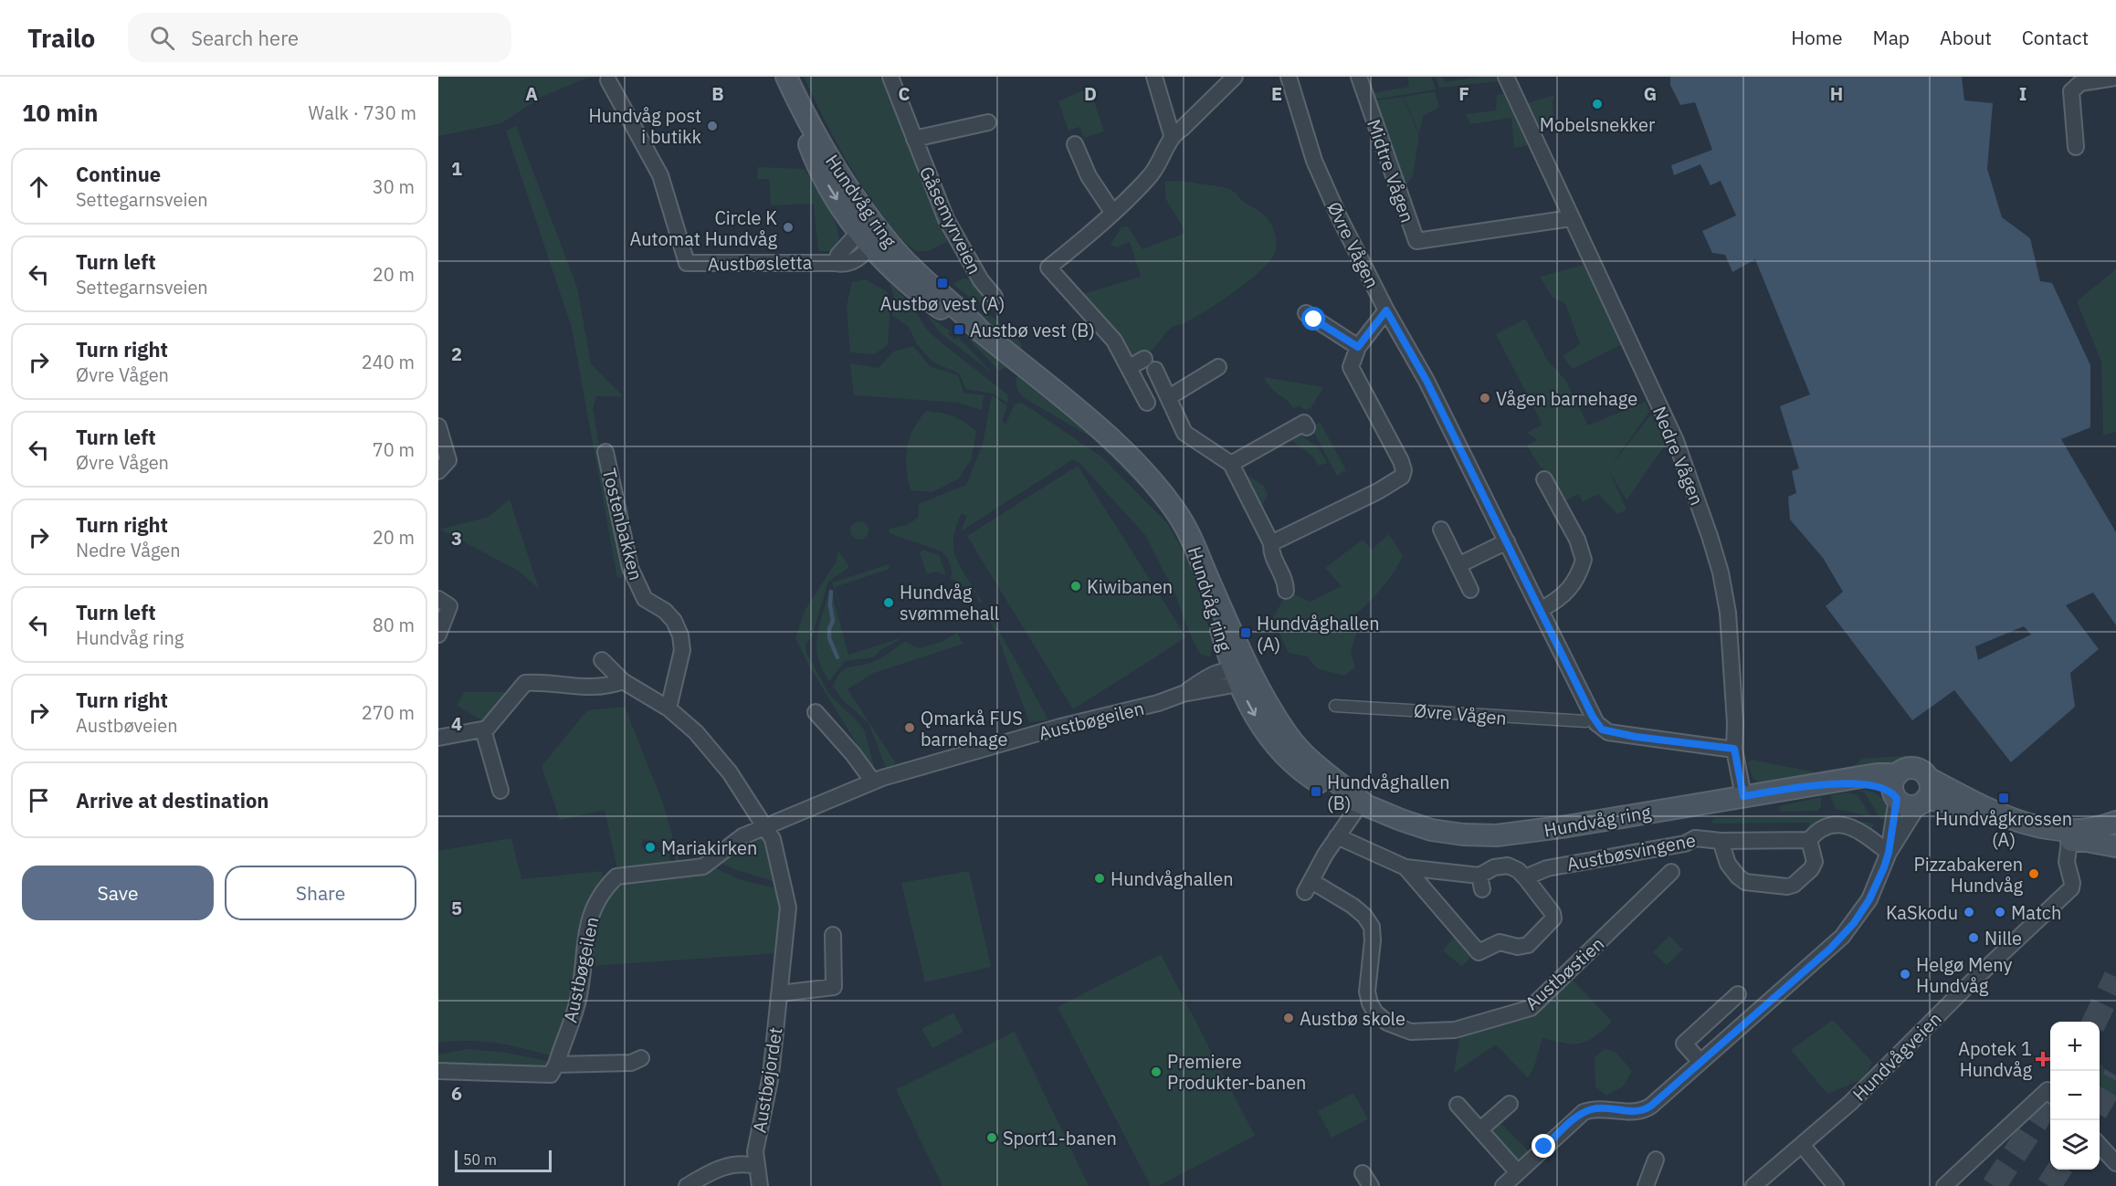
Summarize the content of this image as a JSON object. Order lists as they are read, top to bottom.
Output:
{
  "streets": {
    "main road": ["Hundvåg ring"],
    "street": [
      "Midtre Vågen",
      "Gåsemyrveien",
      "Øvre Vågen",
      "Austbøsletta",
      "Nedre Vågen",
      "Tostenbakken",
      "Austbøgeilen",
      "Austbøsvingene",
      "Austbøstien",
      "Hundvågveien",
      "Austbøjordet"
    ]
  },
  "crossings": [
    ["Midtre Vågen", "Nedre Vågen"],
    ["Hundvåg ring", "Austbøsletta"],
    ["Hundvåg ring", "Nedre Vågen"],
    ["Hundvåg ring", "Austbøgeilen"],
    ["Øvre Vågen", "Nedre Vågen"],
    ["Austbøgeilen", "Austbøjordet"]
  ],
  "places": {
    "other": [
      "Mobelsnekker",
      "Hundvåg post i butikk",
      "Circle K Automat Hundvåg",
      "Vågen barnehage",
      "Kiwibanen",
      "Hundvåg svømmehall",
      "Qmarkå FUS barnehage",
      "Mariakirken",
      "Pizzabakeren Hundvåg",
      "Hundvåghallen",
      "KaSkodu",
      "Match",
      "Nille",
      "Helgø Meny Hundvåg",
      "Austbø skole",
      "Premiere Produkter-banen",
      "Sport1-banen"
    ],
    "transit": [
      "Austbø vest (A)",
      "Austbø vest (B)",
      "Hundvåghallen (A)",
      "Hundvåghallen (B)",
      "Hundvågkrossen (A)"
    ],
    "health": ["Apotek 1 Hundvåg"]
  },
  "scale_bar": "50 m",
  "page": {
    "header": "Trailo",
    "search": "Search here",
    "nav": [
      "Home",
      "Map",
      "About",
      "Contact"
    ],
    "heading": ["10 min", "Walk · 730 m"],
    "list": [
      ["Continue", "Settegarnsveien", "30 m"],
      ["Turn left", "Settegarnsveien", "20 m"],
      ["Turn right", "Øvre Vågen", "240 m"],
      ["Turn left", "Øvre Vågen", "70 m"],
      ["Turn right", "Nedre Vågen", "20 m"],
      ["Turn left", "Hundvåg ring", "80 m"],
      ["Turn right", "Austbøveien", "270 m"],
      "Arrive at destination"
    ],
    "buttons": ["Save", "Share"],
    "map_buttons": ["+", "−"],
    "scale": "50 m"
  },
  "grid": {
    "columns": [
      "A",
      "B",
      "C",
      "D",
      "E",
      "F",
      "G",
      "H",
      "I"
    ],
    "rows": [
      "1",
      "2",
      "3",
      "4",
      "5",
      "6"
    ]
  }
}
